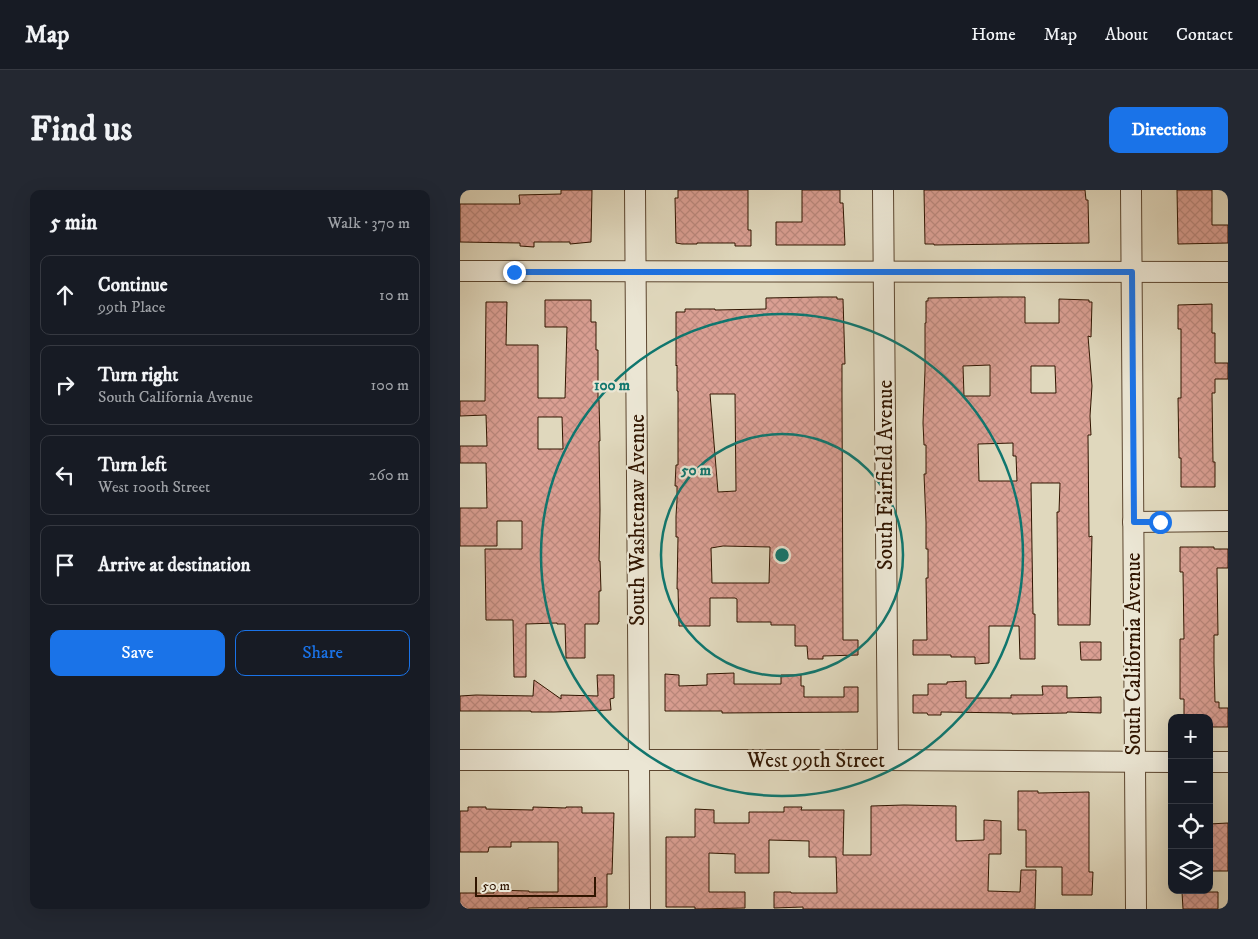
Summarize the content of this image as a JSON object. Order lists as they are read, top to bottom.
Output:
{
  "streets": {
    "street": [
      "South Fairfield Avenue",
      "South Washtenaw Avenue",
      "South California Avenue",
      "West 99th Street"
    ]
  },
  "crossings": [
    ["South Fairfield Avenue", "West 99th Street"],
    ["South Washtenaw Avenue", "West 99th Street"],
    ["South California Avenue", "West 99th Street"]
  ],
  "scale_bar": "50 m",
  "page": {
    "header": "Map",
    "nav": [
      "Home",
      "Map",
      "About",
      "Contact"
    ],
    "buttons": [
      "Directions",
      ["Save", "Share"]
    ],
    "title": "Find us",
    "heading": ["5 min", "Walk · 370 m"],
    "list": [
      ["Continue", "99th Place", "10 m"],
      ["Turn right", "South California Avenue", "100 m"],
      ["Turn left", "West 100th Street", "260 m"],
      "Arrive at destination"
    ],
    "map_buttons": ["+", "−"],
    "scale": "50 m"
  },
  "rings": ["100 m", "50 m"]
}
